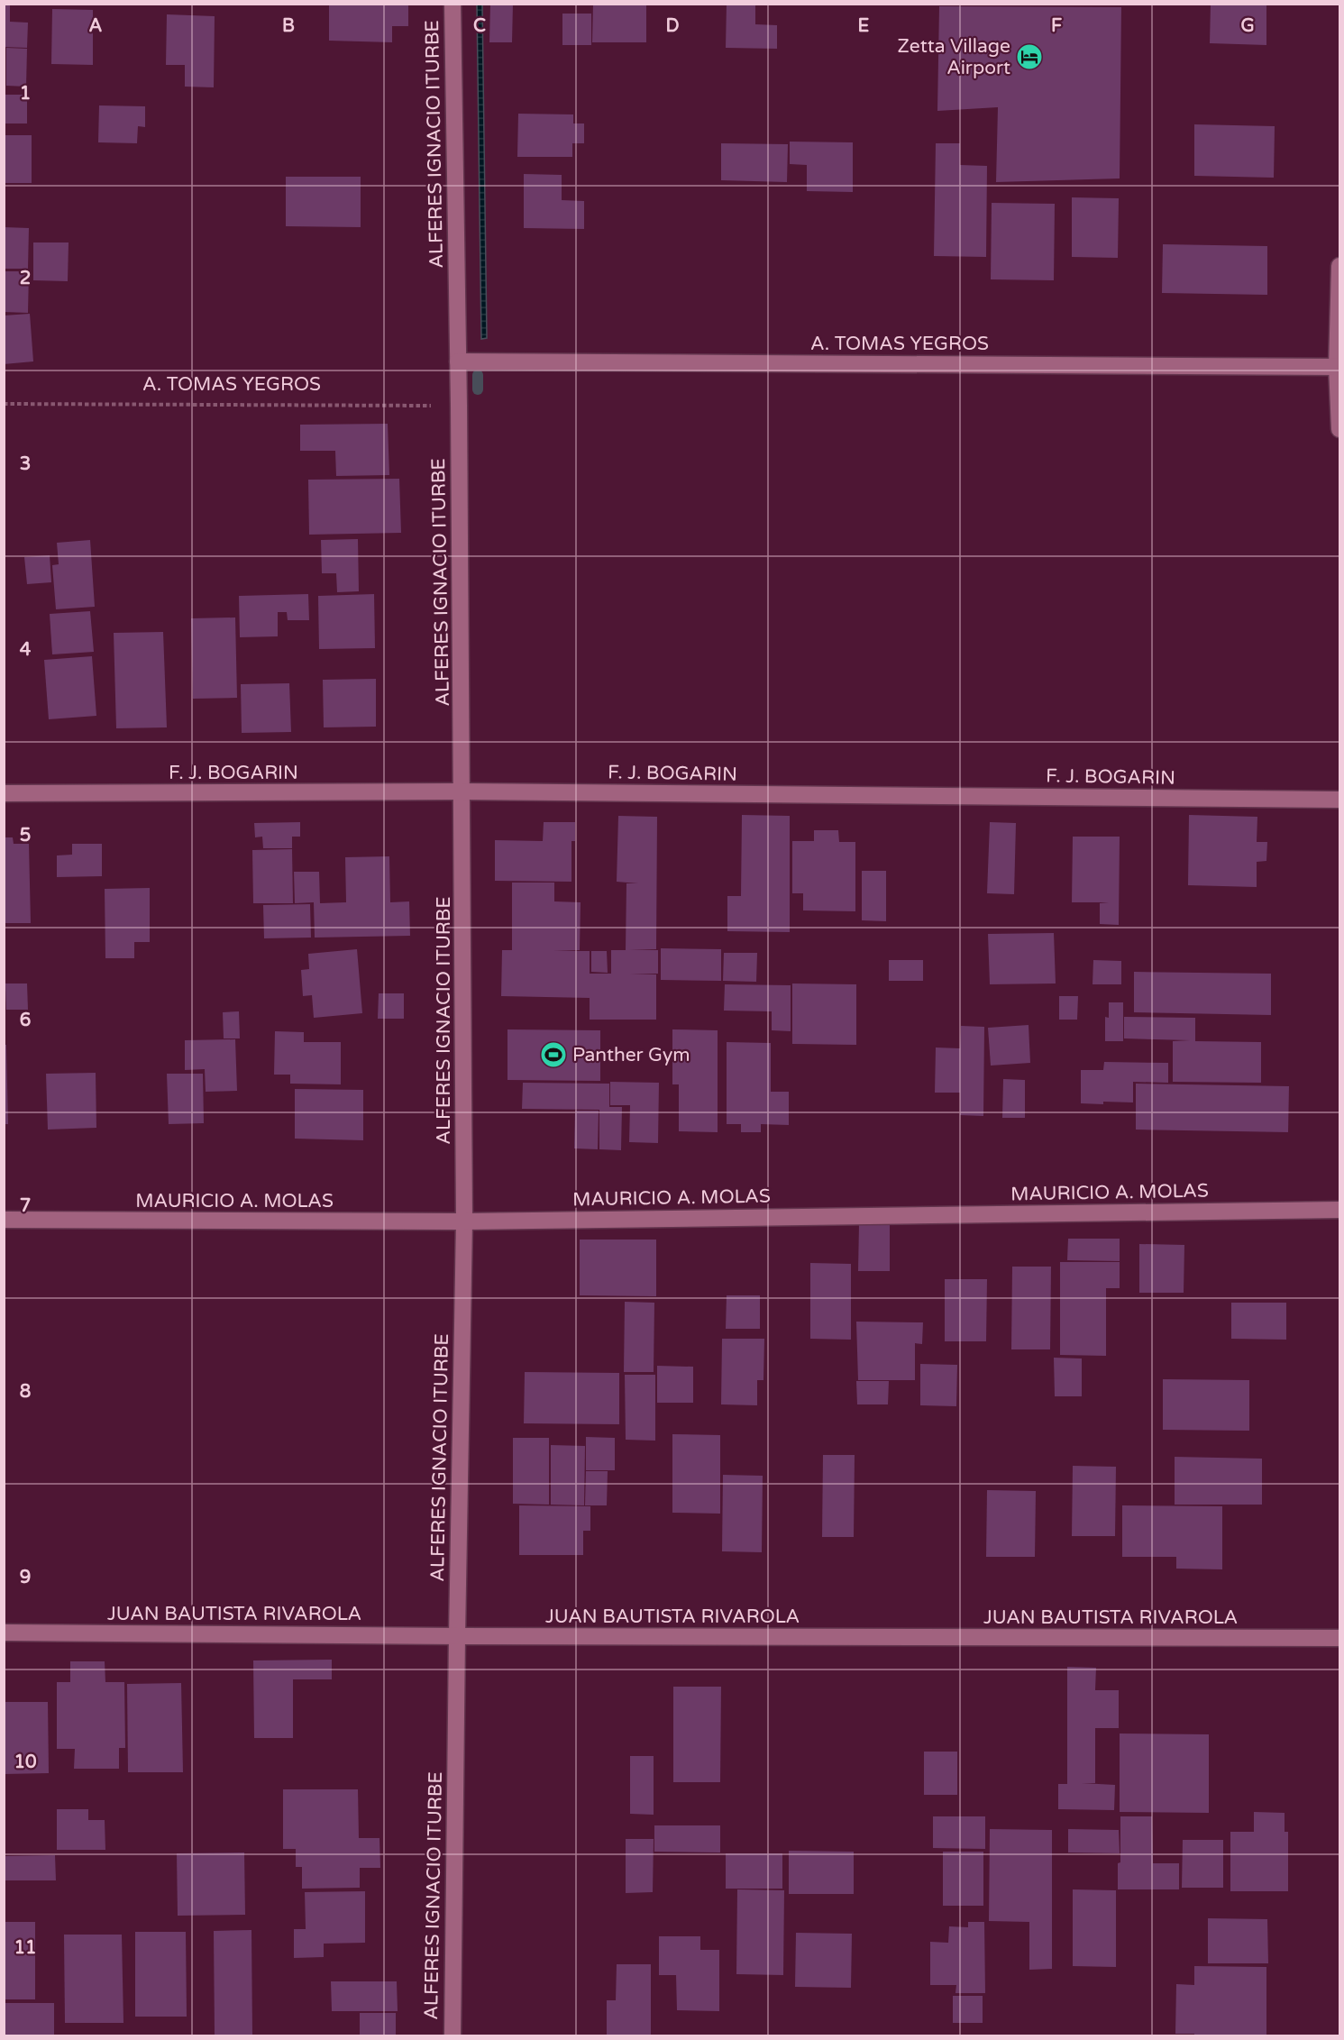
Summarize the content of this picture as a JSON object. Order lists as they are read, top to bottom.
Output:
{
  "streets": {
    "street": [
      "ALFERES IGNACIO ITURBE",
      "A. TOMAS YEGROS",
      "F. J. BOGARIN",
      "MAURICIO A. MOLAS",
      "JUAN BAUTISTA RIVAROLA"
    ]
  },
  "crossings": [
    ["ALFERES IGNACIO ITURBE", "A. TOMAS YEGROS"],
    ["ALFERES IGNACIO ITURBE", "F. J. BOGARIN"],
    ["ALFERES IGNACIO ITURBE", "MAURICIO A. MOLAS"],
    ["ALFERES IGNACIO ITURBE", "JUAN BAUTISTA RIVAROLA"]
  ],
  "places": {
    "hotel": ["Zetta Village Airport"],
    "sports": ["Panther Gym"]
  },
  "grid": {
    "columns": [
      "A",
      "B",
      "C",
      "D",
      "E",
      "F",
      "G"
    ],
    "rows": [
      "1",
      "2",
      "3",
      "4",
      "5",
      "6",
      "7",
      "8",
      "9",
      "10",
      "11"
    ]
  }
}
